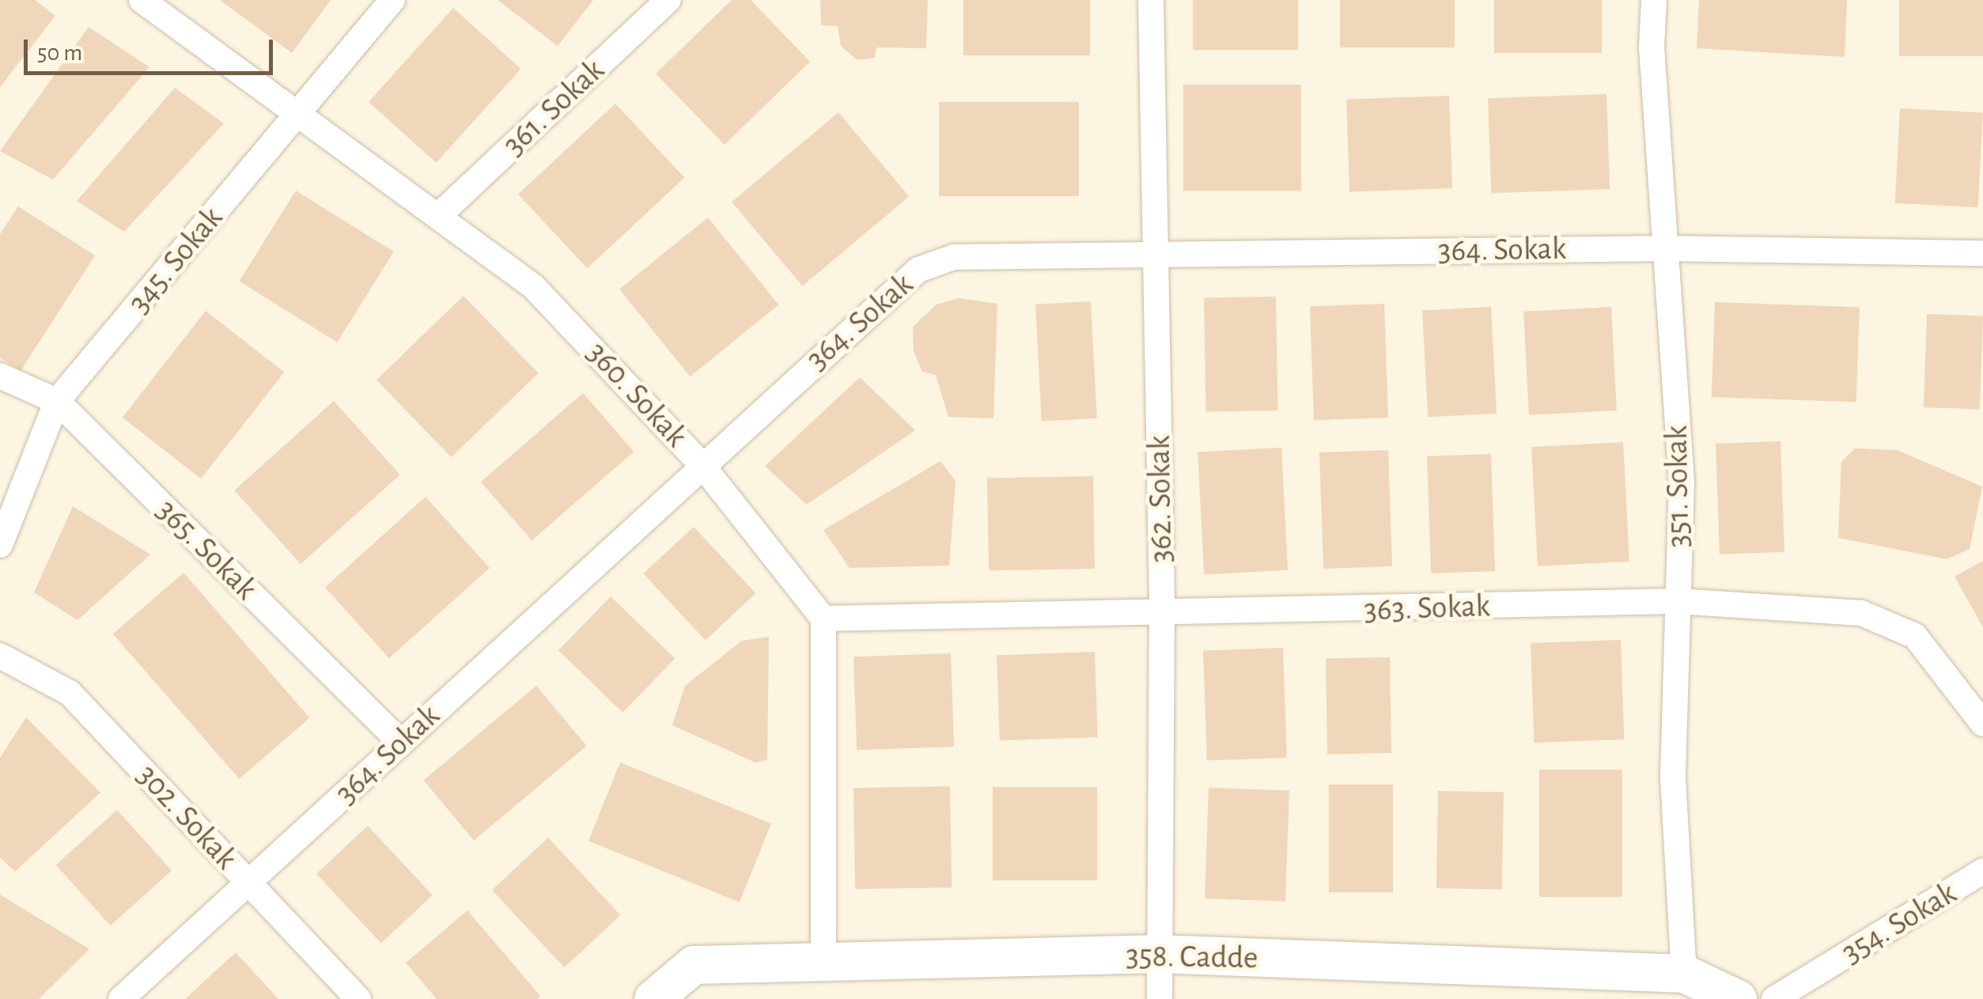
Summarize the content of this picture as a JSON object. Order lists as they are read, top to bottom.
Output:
{
  "streets": {
    "street": [
      "361. Sokak",
      "364. Sokak",
      "345. Sokak",
      "360. Sokak",
      "351. Sokak",
      "362. Sokak",
      "365. Sokak",
      "363. Sokak",
      "302. Sokak",
      "354. Sokak",
      "358. Cadde"
    ]
  },
  "crossings": [
    ["361. Sokak", "360. Sokak"],
    ["364. Sokak", "360. Sokak"],
    ["364. Sokak", "351. Sokak"],
    ["364. Sokak", "362. Sokak"],
    ["364. Sokak", "365. Sokak"],
    ["364. Sokak", "302. Sokak"],
    ["345. Sokak", "360. Sokak"],
    ["345. Sokak", "365. Sokak"],
    ["360. Sokak", "363. Sokak"],
    ["351. Sokak", "363. Sokak"],
    ["351. Sokak", "358. Cadde"],
    ["362. Sokak", "363. Sokak"],
    ["362. Sokak", "358. Cadde"]
  ],
  "scale_bar": "50 m"
}
